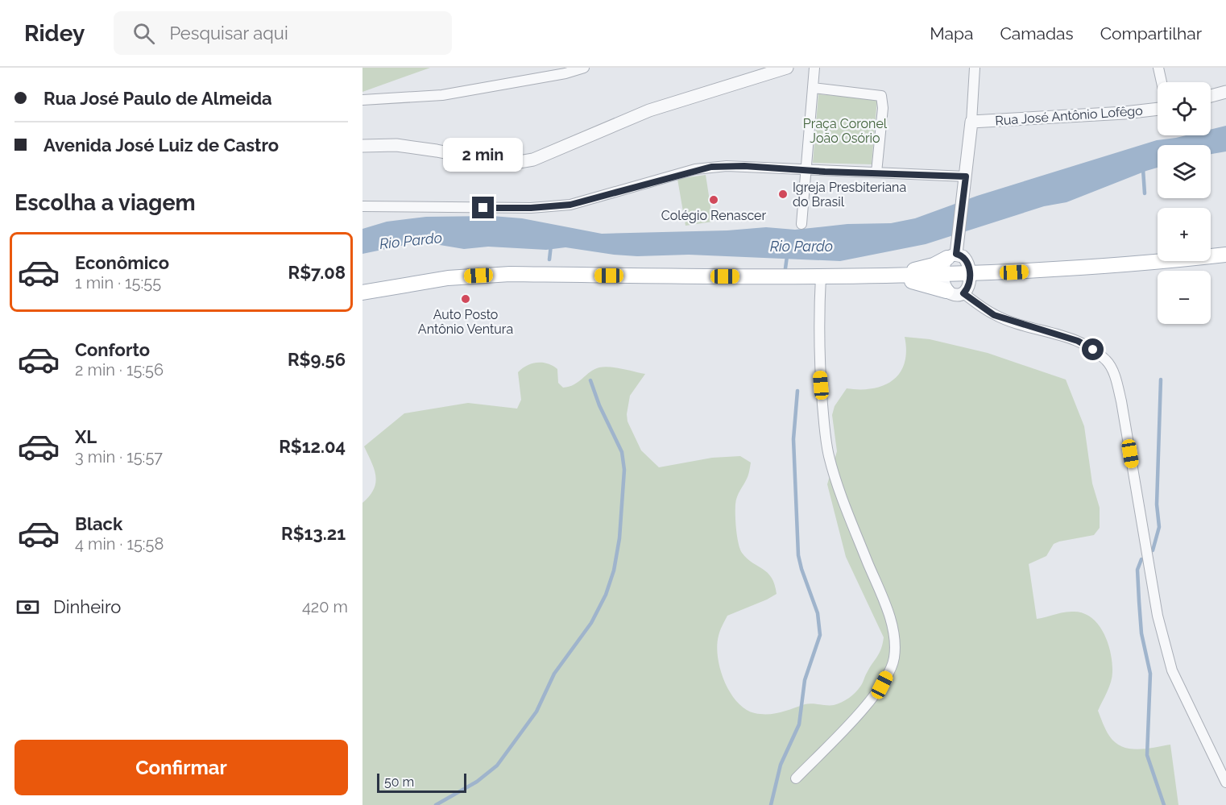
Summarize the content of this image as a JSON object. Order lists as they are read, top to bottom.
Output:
{
  "streets": {
    "street": ["Rua José Antônio Lofêgo"]
  },
  "water": ["Rio Pardo"],
  "parks": ["Praça Coronel João Osório"],
  "places": ["Igreja Presbiteriana do Brasil", "Colégio Renascer", "Auto Posto Antônio Ventura"],
  "scale_bar": "50 m",
  "page": {
    "header": "Ridey",
    "search": "Pesquisar aqui",
    "nav": ["Mapa", "Camadas", "Compartilhar"],
    "banner": ["Rua José Paulo de Almeida", "Avenida José Luiz de Castro"],
    "map_buttons": ["+", "−"],
    "bubble": "2 min",
    "heading": "Escolha a viagem",
    "list": [
      {
        "name": "Econômico",
        "note": "1 min · 15:55",
        "value": "R$7.08"
      },
      {
        "name": "Conforto",
        "note": "2 min · 15:56",
        "value": "R$9.56"
      },
      {
        "name": "XL",
        "note": "3 min · 15:57",
        "value": "R$12.04"
      },
      {
        "name": "Black",
        "note": "4 min · 15:58",
        "value": "R$13.21"
      }
    ],
    "pay": ["Dinheiro", "420 m"],
    "buttons": "Confirmar",
    "scale": "50 m"
  }
}
